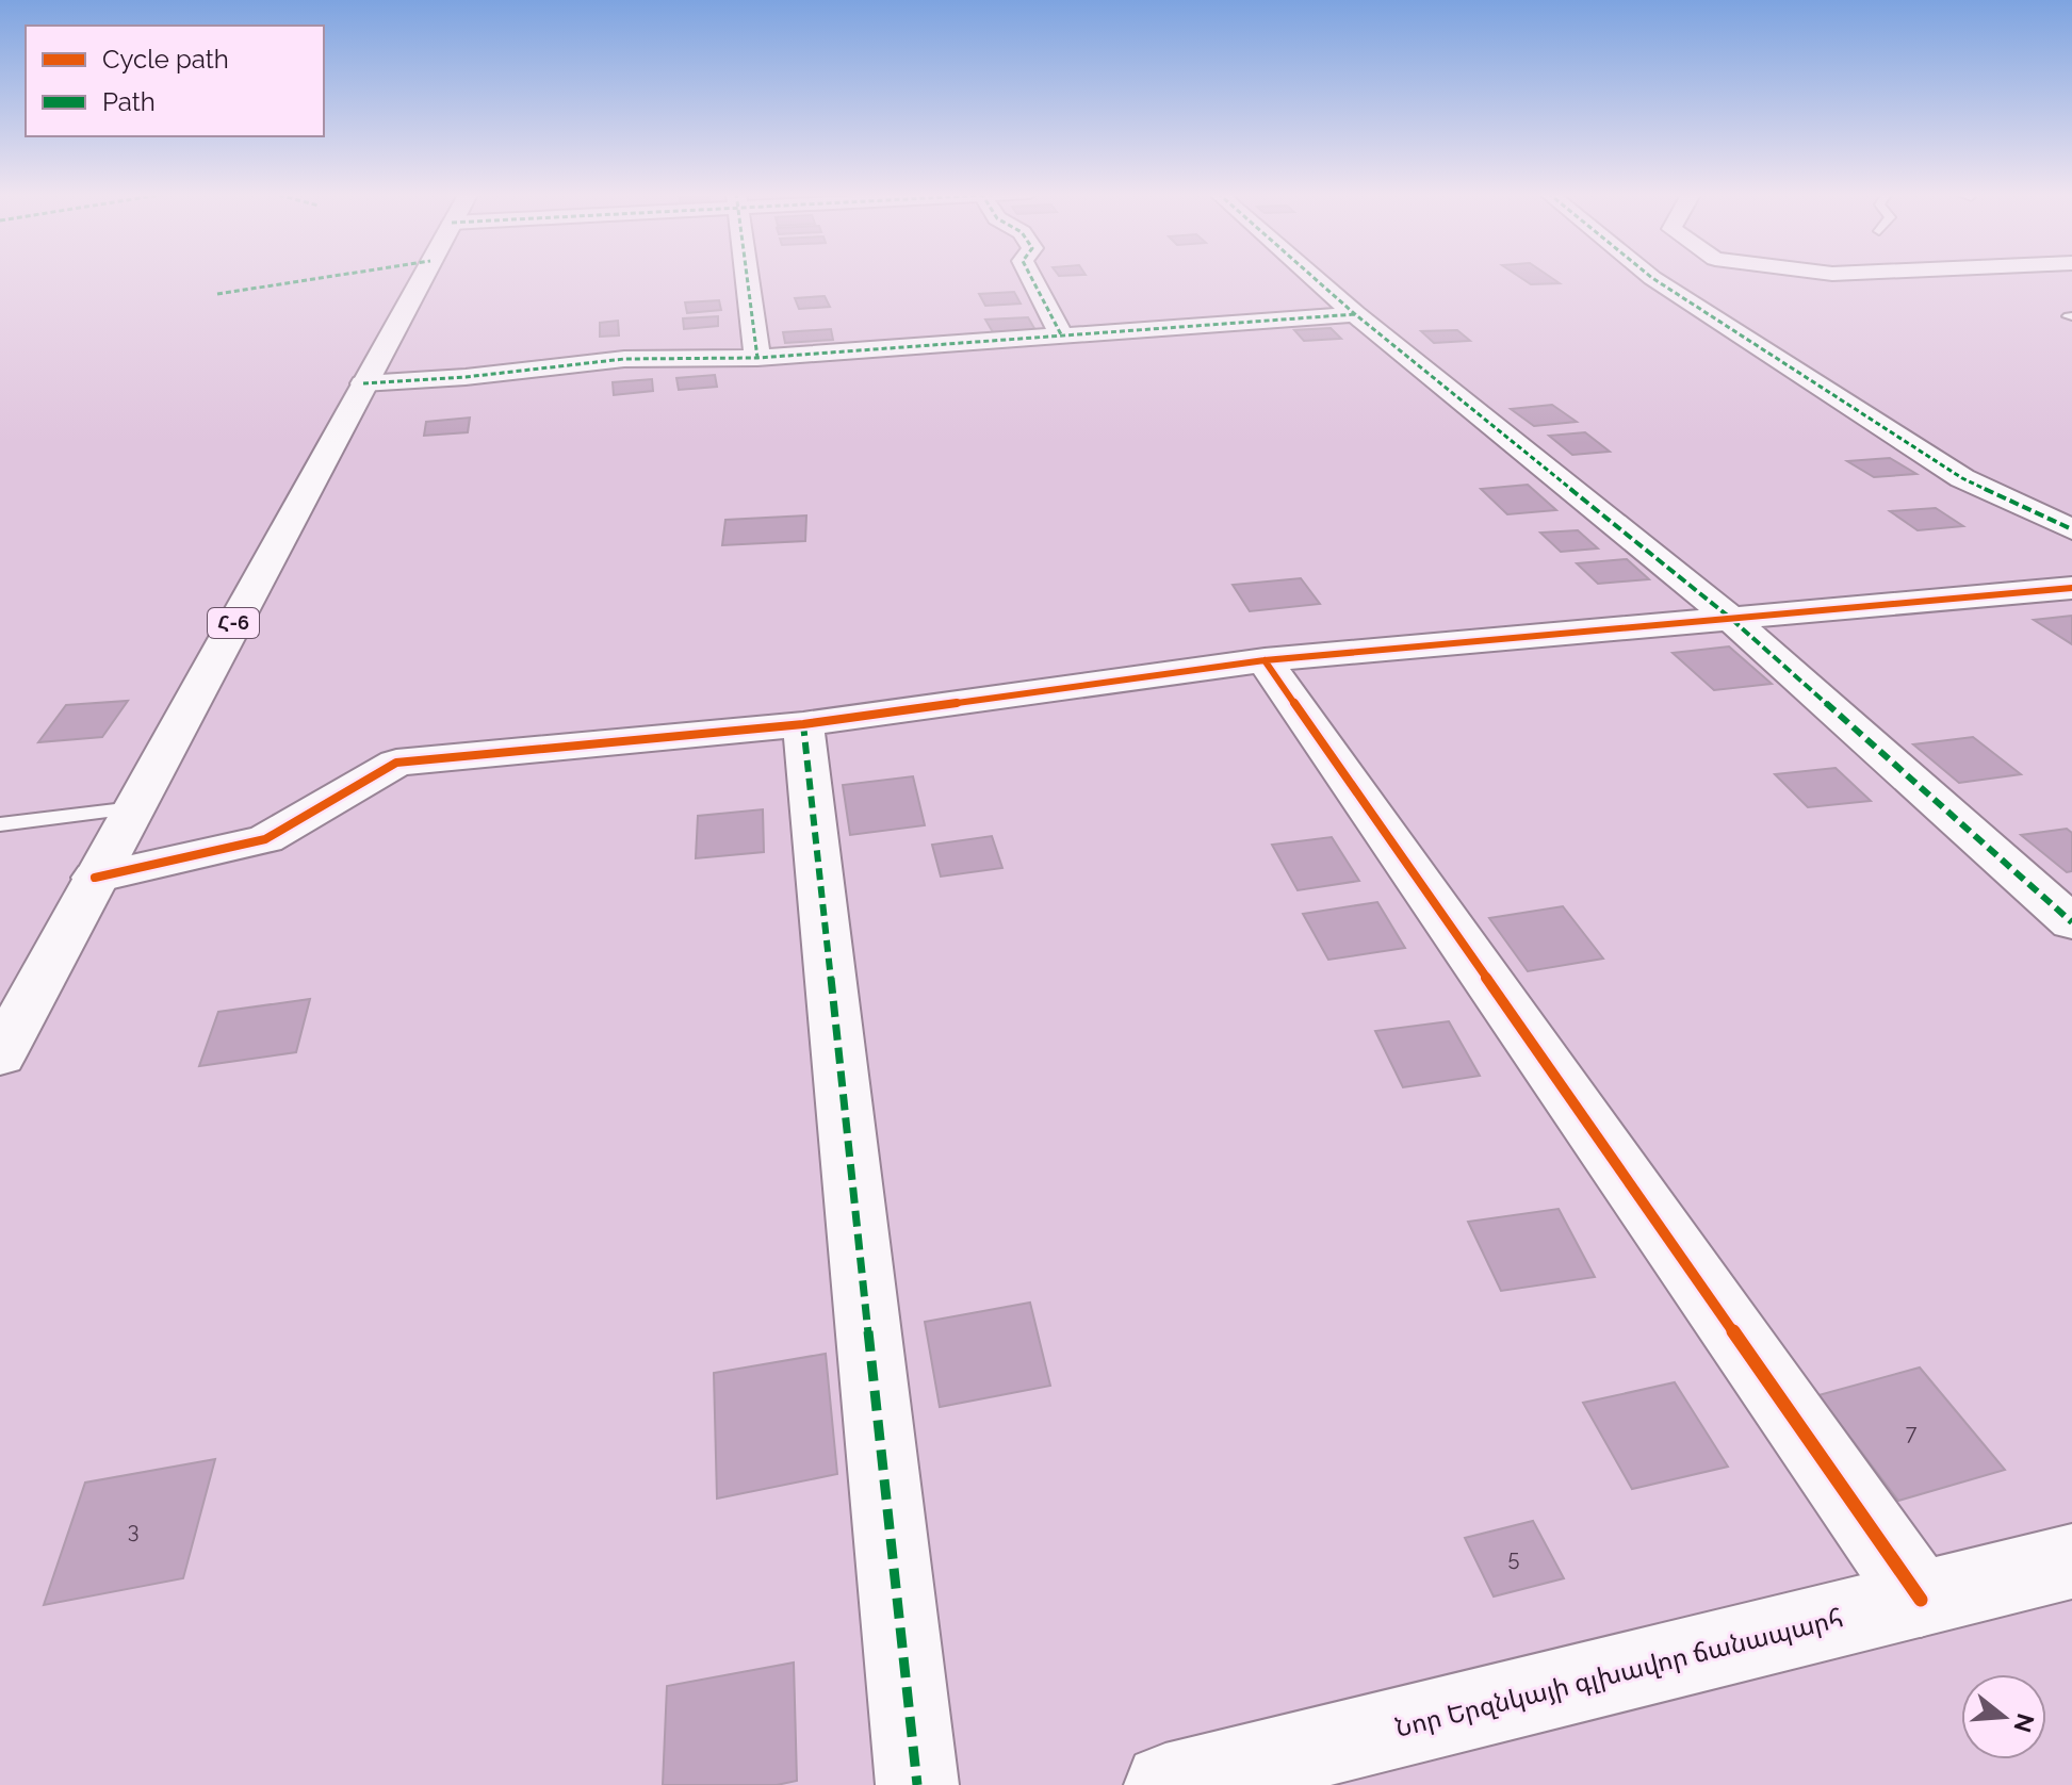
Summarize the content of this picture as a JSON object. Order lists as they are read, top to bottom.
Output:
{
  "streets": {
    "street": ["Հ-6", "Նոր Երզնկայի գլխավոր ճանապարհ"]
  },
  "house_numbers": ["7", "3", "5"],
  "legend": ["Cycle path", "Path"],
  "north": "right"
}
